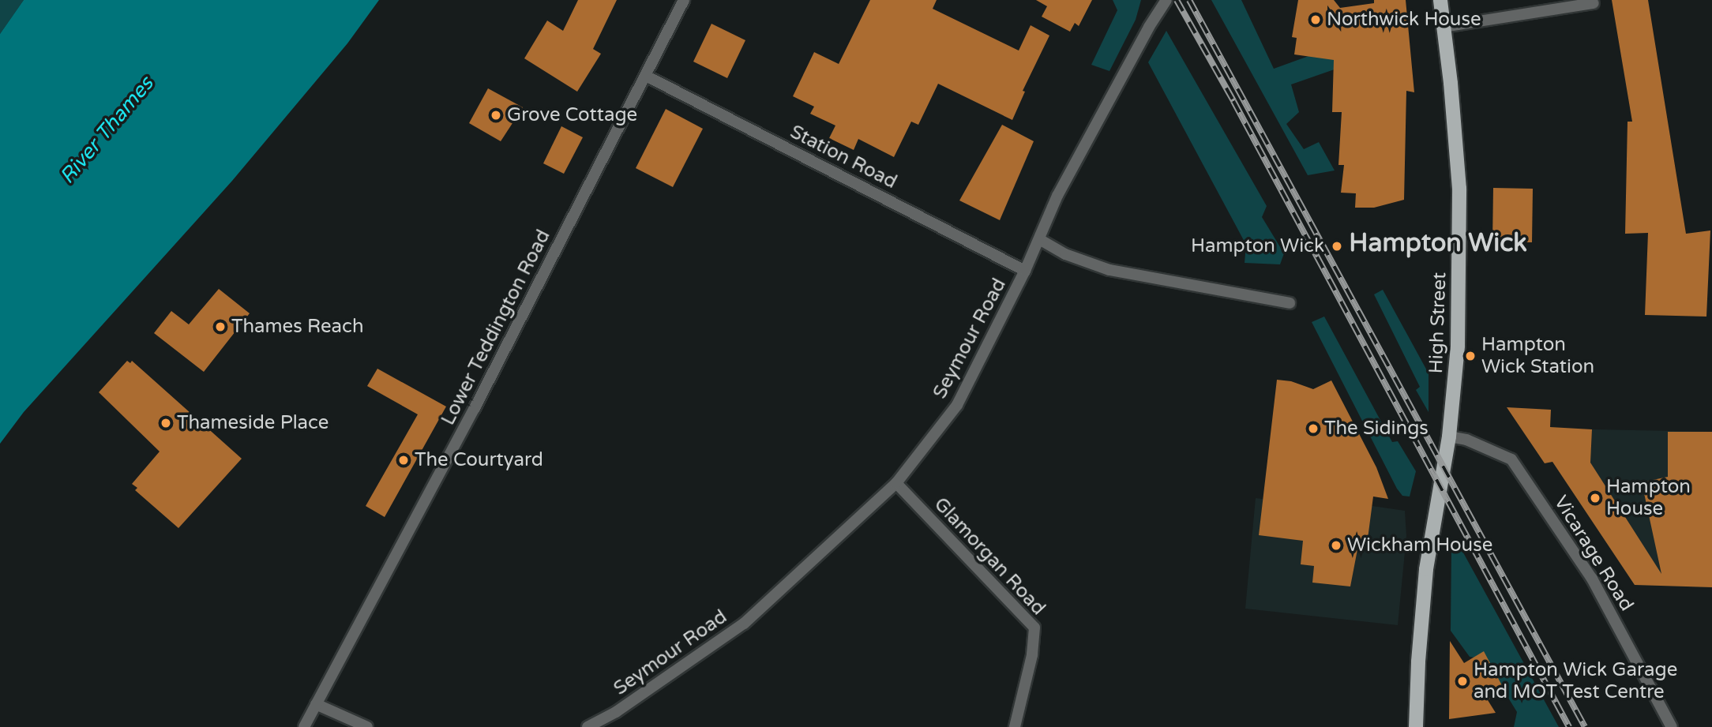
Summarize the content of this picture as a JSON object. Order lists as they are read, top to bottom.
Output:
{
  "streets": {
    "main road": ["High Street"],
    "street": [
      "Station Road",
      "Lower Teddington Road",
      "Seymour Road",
      "Vicarage Road",
      "Glamorgan Road"
    ]
  },
  "crossings": [
    ["Station Road", "Lower Teddington Road"],
    ["Station Road", "Seymour Road"],
    ["High Street", "Vicarage Road"],
    ["Seymour Road", "Glamorgan Road"]
  ],
  "districts": ["Hampton Wick"],
  "water": ["River Thames"],
  "places": [
    "Northwick House",
    "Grove Cottage",
    "Hampton Wick",
    "Thames Reach",
    "Hampton Wick Station",
    "Thameside Place",
    "The Sidings",
    "The Courtyard",
    "Hampton House",
    "Wickham House",
    "Hampton Wick Garage and MOT Test Centre"
  ]
}
